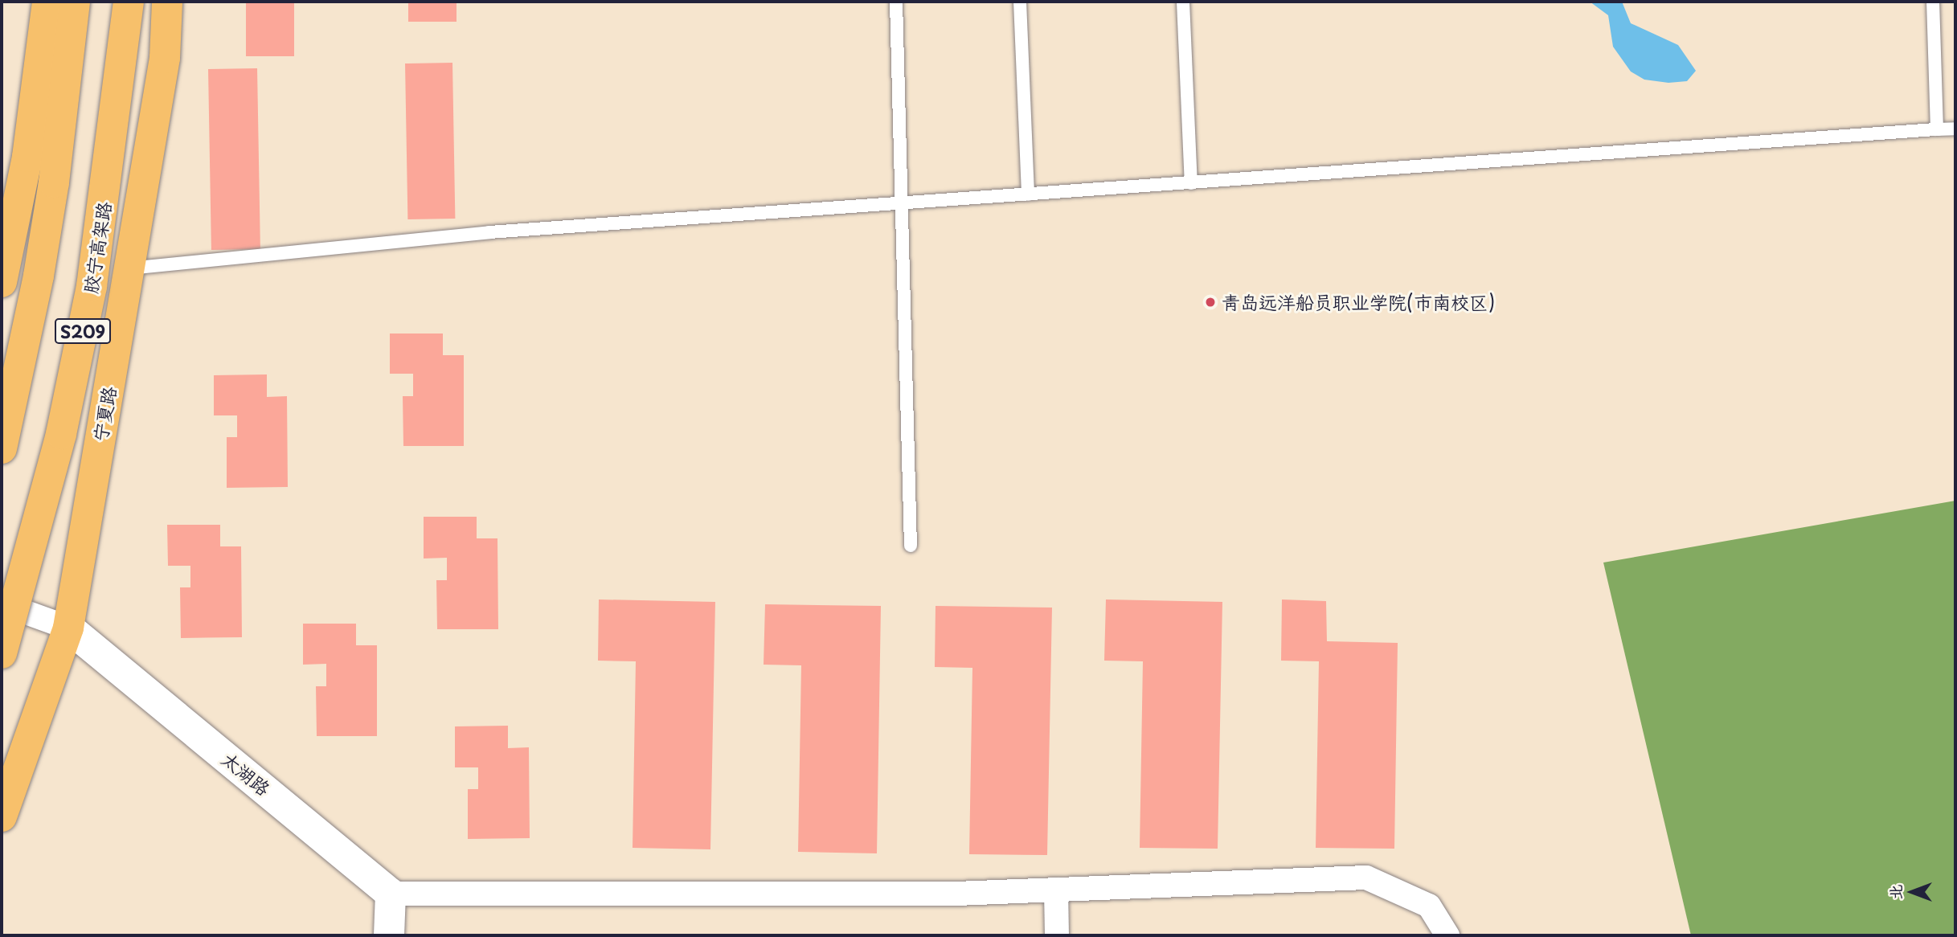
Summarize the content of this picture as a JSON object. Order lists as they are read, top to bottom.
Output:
{
  "streets": {
    "main road": ["胶宁高架路", "S209", "宁夏路"],
    "street": ["太湖路"]
  },
  "crossings": [
    ["宁夏路", "太湖路"]
  ],
  "places": ["青岛远洋船员职业学院(市南校区)"],
  "north": "left"
}
